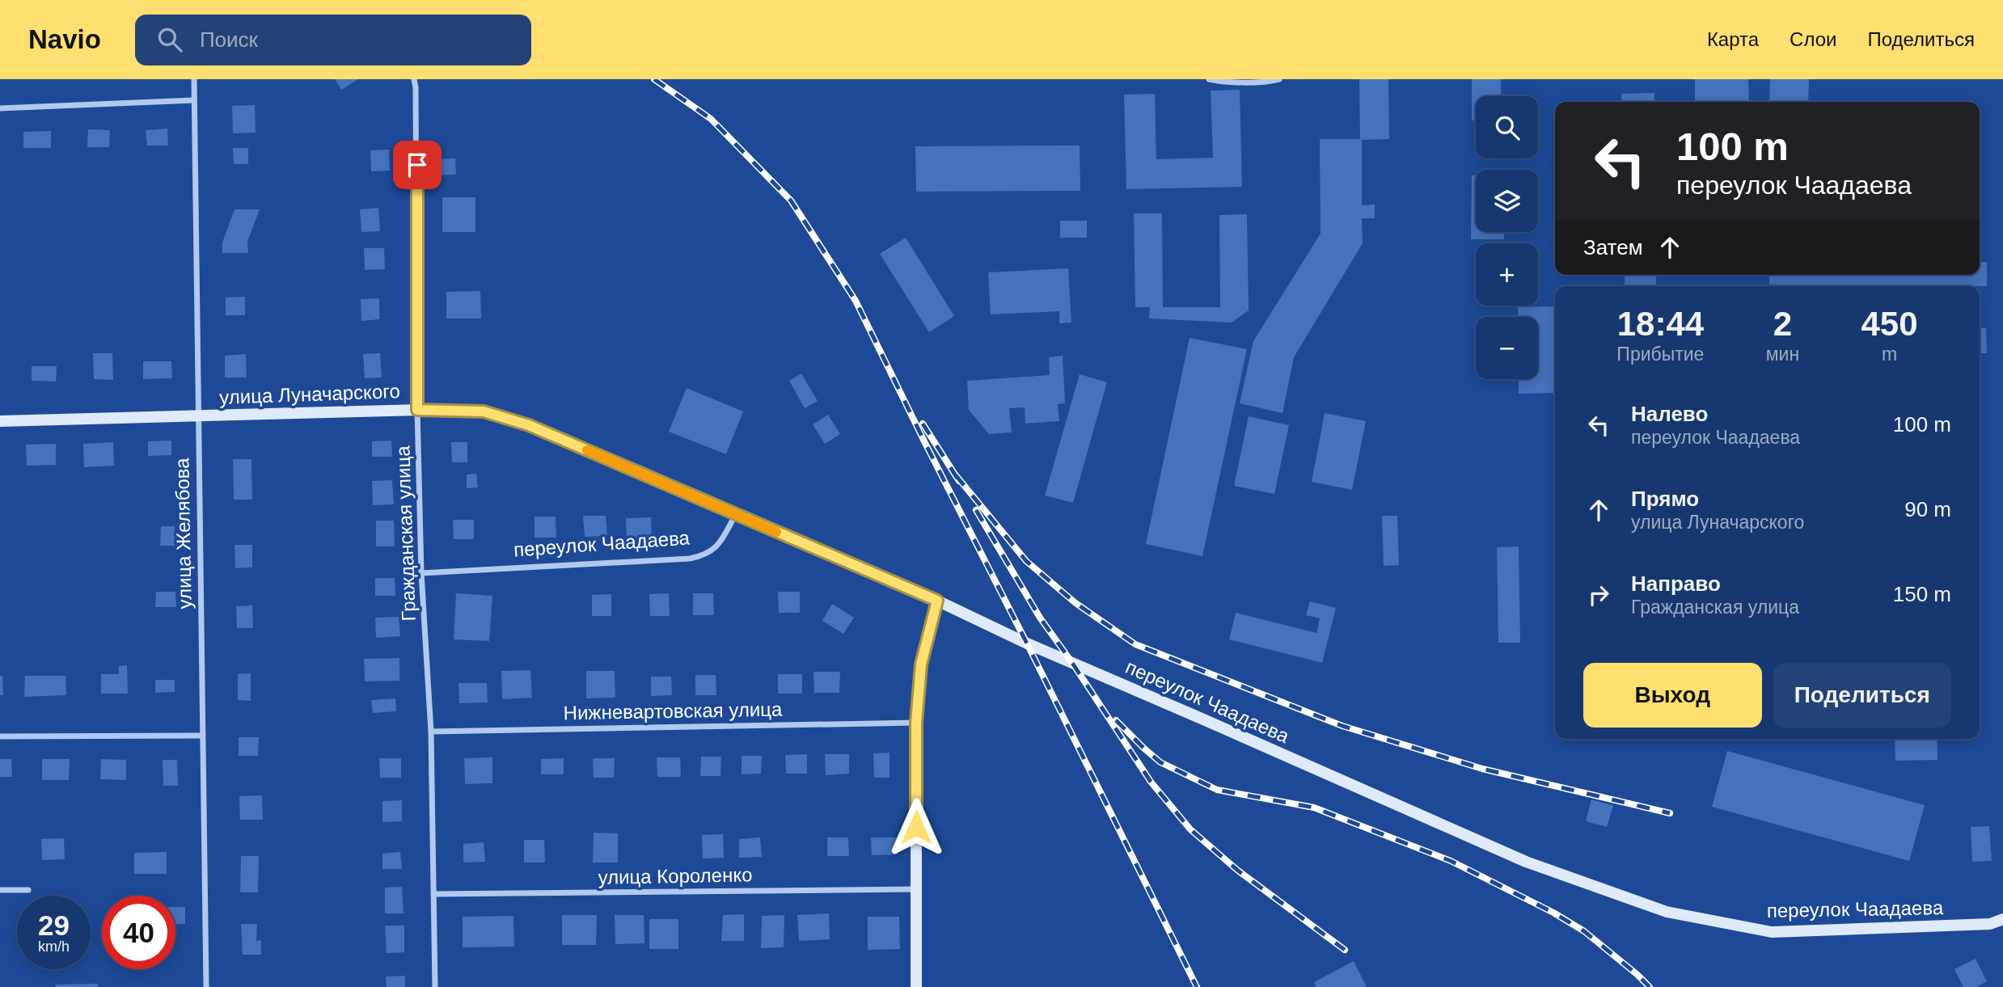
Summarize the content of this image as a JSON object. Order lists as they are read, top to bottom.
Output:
{
  "streets": {
    "street": [
      "улица Луначарского",
      "улица Желябова",
      "Гражданская улица",
      "переулок Чаадаева",
      "Нижневартовская улица",
      "улица Короленко"
    ]
  },
  "crossings": [
    ["улица Луначарского", "улица Желябова"],
    ["улица Луначарского", "Гражданская улица"],
    ["улица Луначарского", "переулок Чаадаева"],
    ["Гражданская улица", "переулок Чаадаева"],
    ["Гражданская улица", "Нижневартовская улица"],
    ["Гражданская улица", "улица Короленко"]
  ],
  "page": {
    "header": "Navio",
    "search": "Поиск",
    "nav": ["Карта", "Слои", "Поделиться"],
    "map_buttons": ["+", "−"],
    "turn": ["100 m", "переулок Чаадаева"],
    "then": "Затем",
    "eta": [
      "18:44",
      "Прибытие",
      "2",
      "мин",
      "450",
      "m"
    ],
    "list": [
      {
        "name": "Налево",
        "note": "переулок Чаадаева",
        "value": "100 m"
      },
      {
        "name": "Прямо",
        "note": "улица Луначарского",
        "value": "90 m"
      },
      {
        "name": "Направо",
        "note": "Гражданская улица",
        "value": "150 m"
      }
    ],
    "buttons": ["Выход", "Поделиться"],
    "speed": "29 km/h",
    "limit": "40"
  }
}
